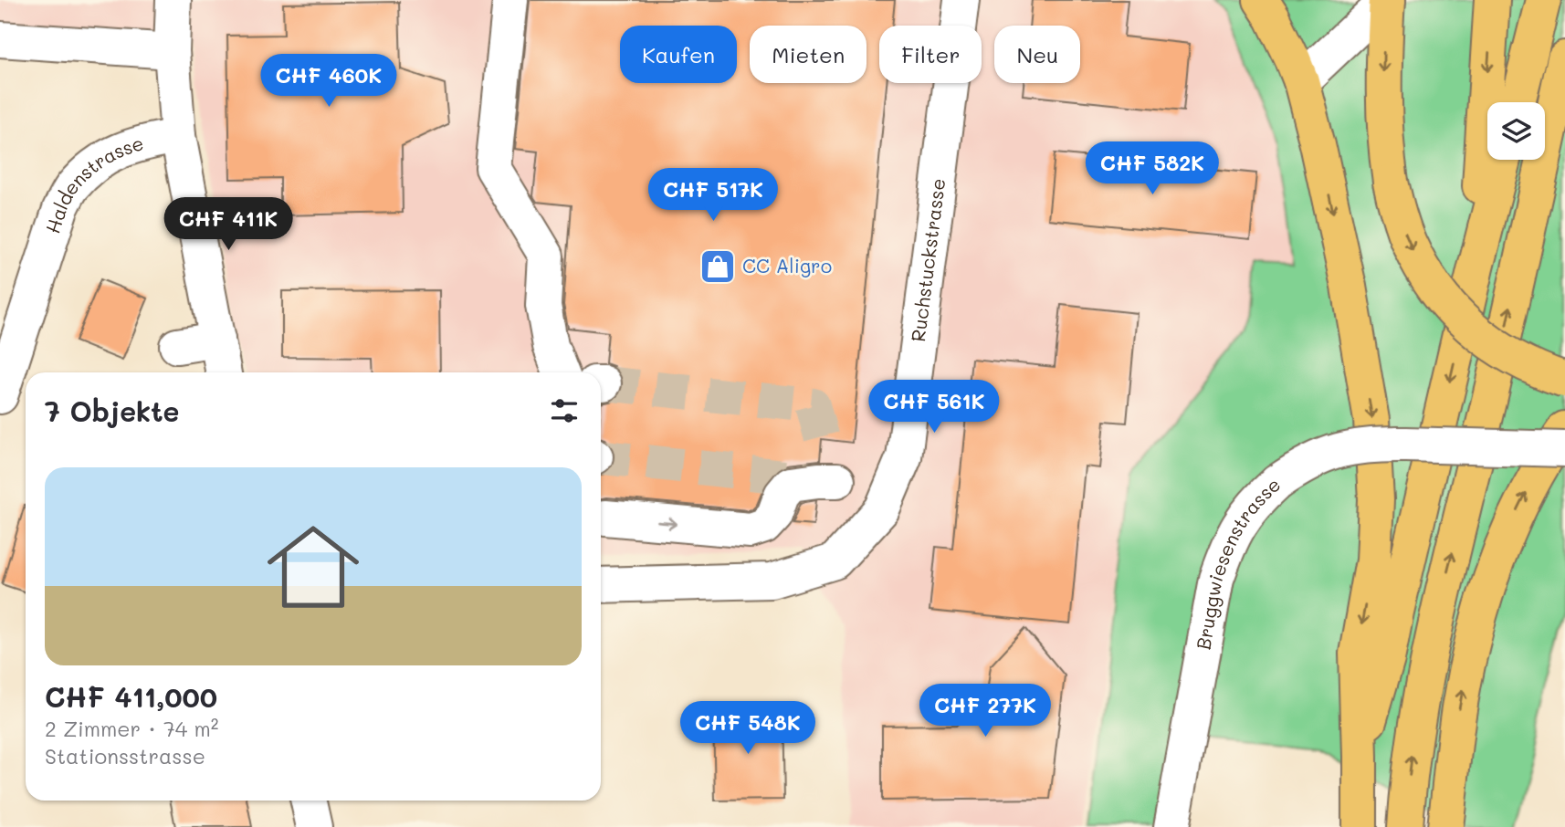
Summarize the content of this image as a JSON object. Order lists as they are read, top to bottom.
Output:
{
  "streets": {
    "street": ["Haldenstrasse", "Ruchstuckstrasse", "Bruggwiesenstrasse"]
  },
  "places": {
    "shop": ["CC Aligro"]
  },
  "page": {
    "chip": [
      "Kaufen",
      "Mieten",
      "Filter",
      "Neu"
    ],
    "price": [
      "CHF 460K",
      "CHF 582K",
      "CHF 517K",
      "CHF 411K",
      "CHF 561K",
      "CHF 277K",
      "CHF 548K"
    ],
    "heading": "7 Objekte",
    "list": [
      {
        "name": "CHF 411,000",
        "note": "2 Zimmer · 74 m² · Stationsstrasse"
      }
    ]
  }
}
